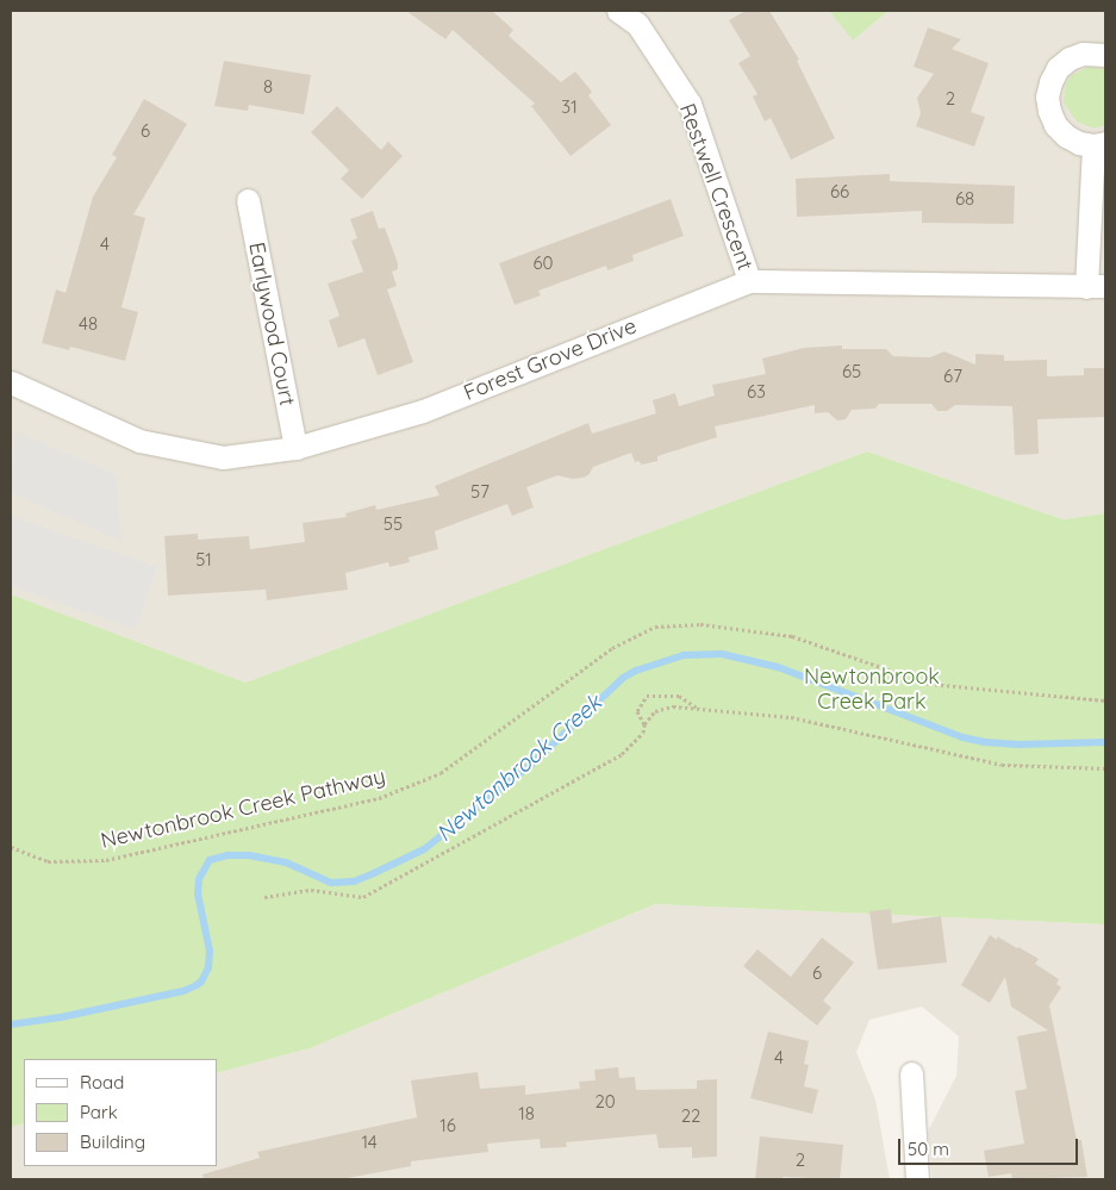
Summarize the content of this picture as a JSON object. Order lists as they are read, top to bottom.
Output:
{
  "streets": {
    "street": ["Restwell Crescent", "Earlywood Court", "Forest Grove Drive"],
    "path": ["Newtonbrook Creek Pathway"]
  },
  "crossings": [
    ["Restwell Crescent", "Forest Grove Drive"],
    ["Earlywood Court", "Forest Grove Drive"]
  ],
  "water": ["Newtonbrook Creek"],
  "parks": ["Newtonbrook Creek Park"],
  "house_numbers": [
    "8",
    "2",
    "31",
    "6",
    "66",
    "68",
    "4",
    "60",
    "48",
    "65",
    "67",
    "63",
    "57",
    "55",
    "51",
    "6",
    "4",
    "20",
    "18",
    "22",
    "16",
    "14",
    "2"
  ],
  "legend": ["Road", "Park", "Building"],
  "scale_bar": "50 m"
}
